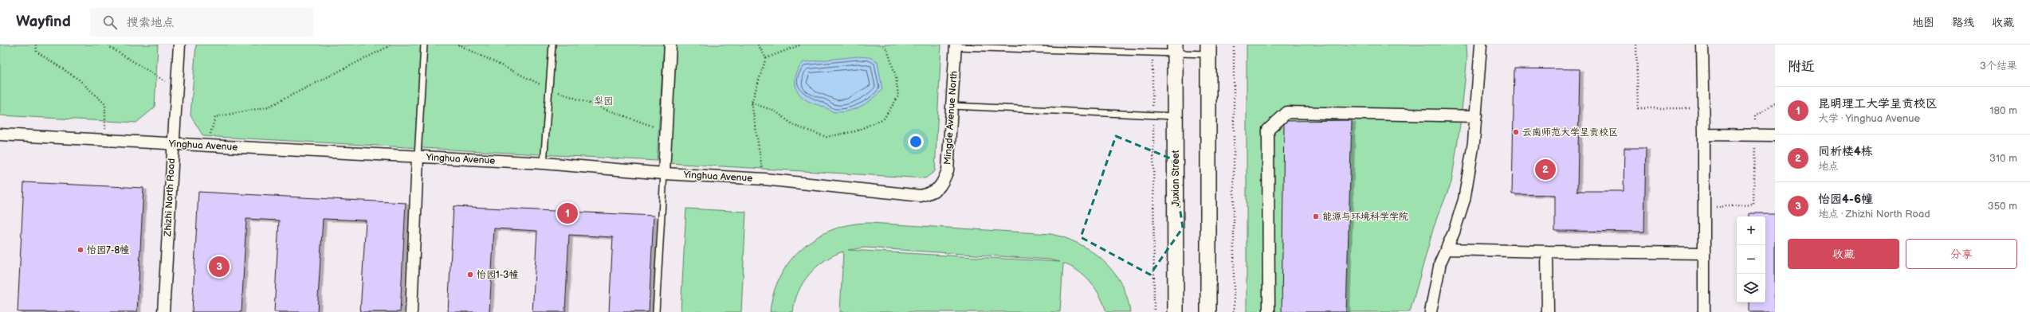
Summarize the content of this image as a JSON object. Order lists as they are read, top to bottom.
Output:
{
  "streets": {
    "main road": ["Juxian Street"],
    "street": ["Mingde Avenue North", "Yinghua Avenue", "Zhizhi North Road"]
  },
  "crossings": [
    ["Mingde Avenue North", "Yinghua Avenue"],
    ["Yinghua Avenue", "Zhizhi North Road"]
  ],
  "parks": ["梨园"],
  "places": [
    "云南师范大学呈贡校区",
    "能源与环境科学学院",
    "怡园7-8幢",
    "怡园1-3幢"
  ],
  "page": {
    "header": "Wayfind",
    "search": "搜索地点",
    "nav": ["地图", "路线", "收藏"],
    "heading": ["附近", "3个结果"],
    "list": [
      {
        "mark": "1",
        "name": "昆明理工大学呈贡校区",
        "note": "大学 · Yinghua Avenue",
        "value": "180 m"
      },
      {
        "mark": "2",
        "name": "同析楼4栋",
        "note": "地点",
        "value": "310 m"
      },
      {
        "mark": "3",
        "name": "怡园4-6幢",
        "note": "地点 · Zhizhi North Road",
        "value": "350 m"
      }
    ],
    "pins": ["2", "1", "3"],
    "map_buttons": ["+", "−"],
    "buttons": ["收藏", "分享"]
  }
}
